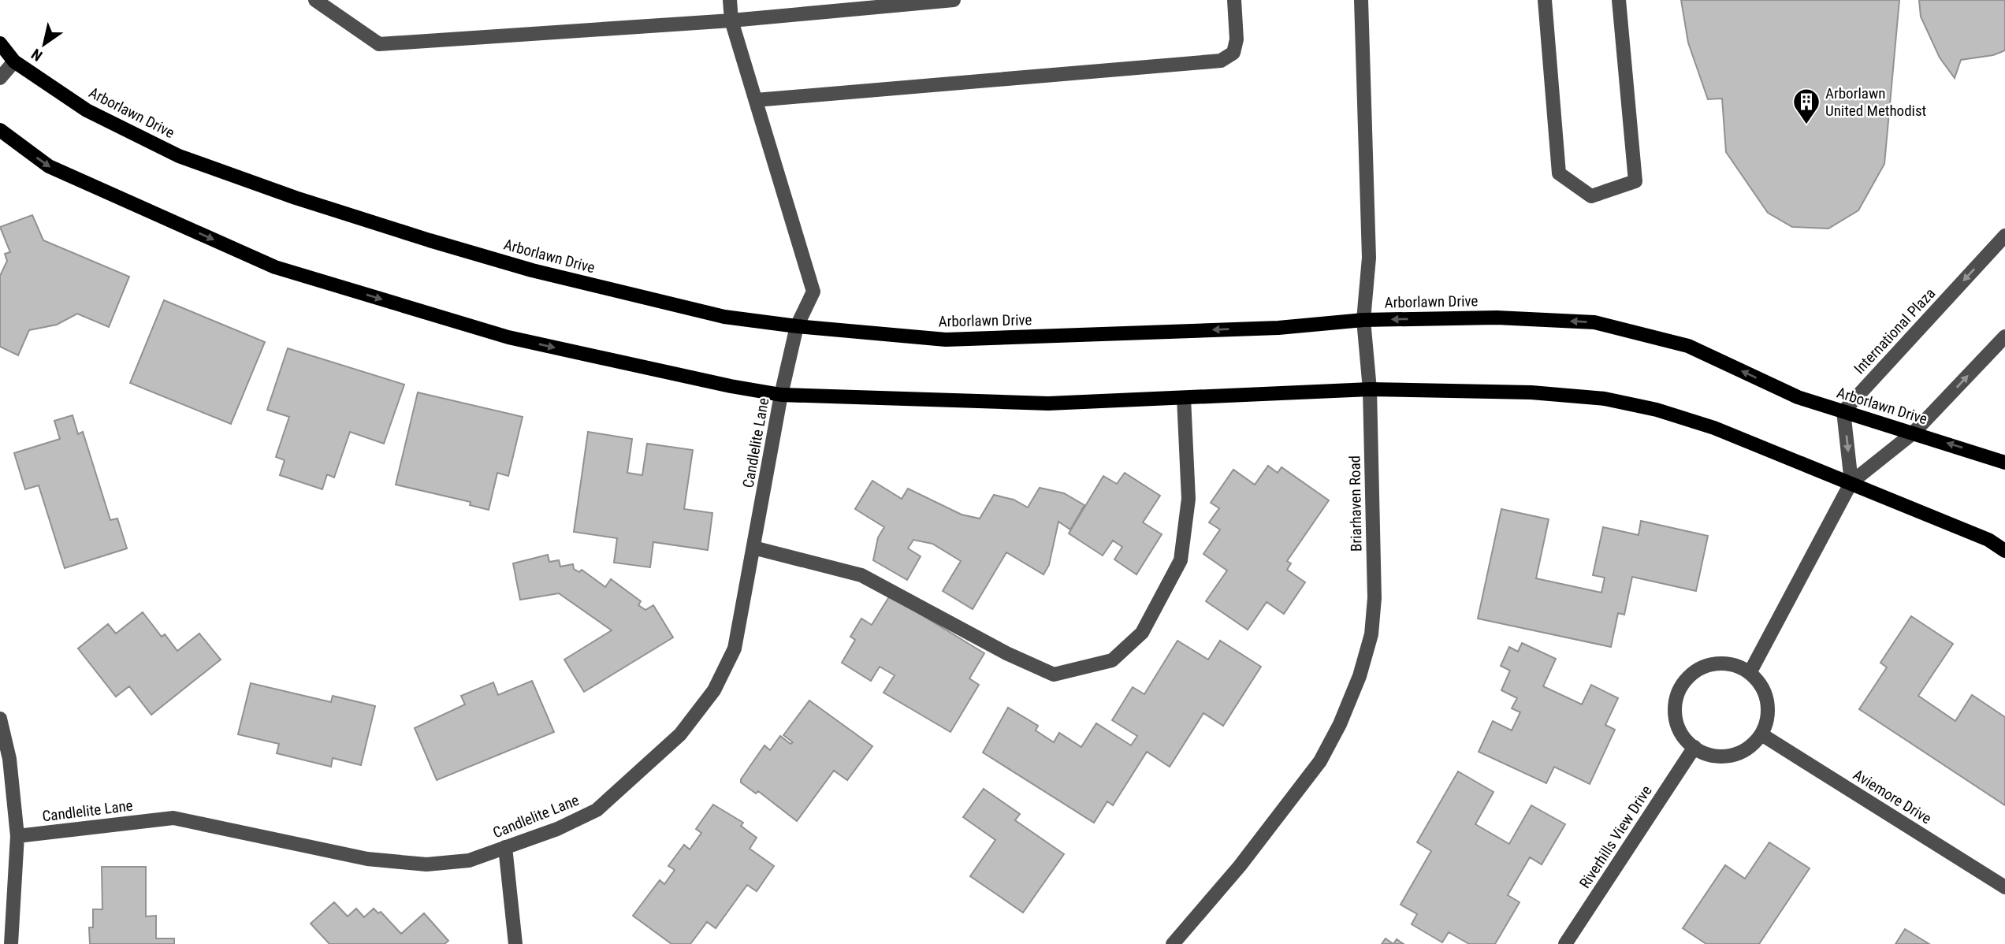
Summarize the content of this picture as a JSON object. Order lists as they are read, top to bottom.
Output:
{
  "streets": {
    "main road": ["Arborlawn Drive"],
    "street": [
      "International Plaza",
      "Candlelite Lane",
      "Briarhaven Road",
      "Aviemore Drive",
      "Riverhills View Drive"
    ]
  },
  "crossings": [
    ["Arborlawn Drive", "International Plaza"],
    ["Arborlawn Drive", "Candlelite Lane"],
    ["Arborlawn Drive", "Briarhaven Road"],
    ["Aviemore Drive", "Riverhills View Drive"]
  ],
  "places": {
    "building": ["Arborlawn United Methodist"]
  },
  "north": "bottom left"
}
